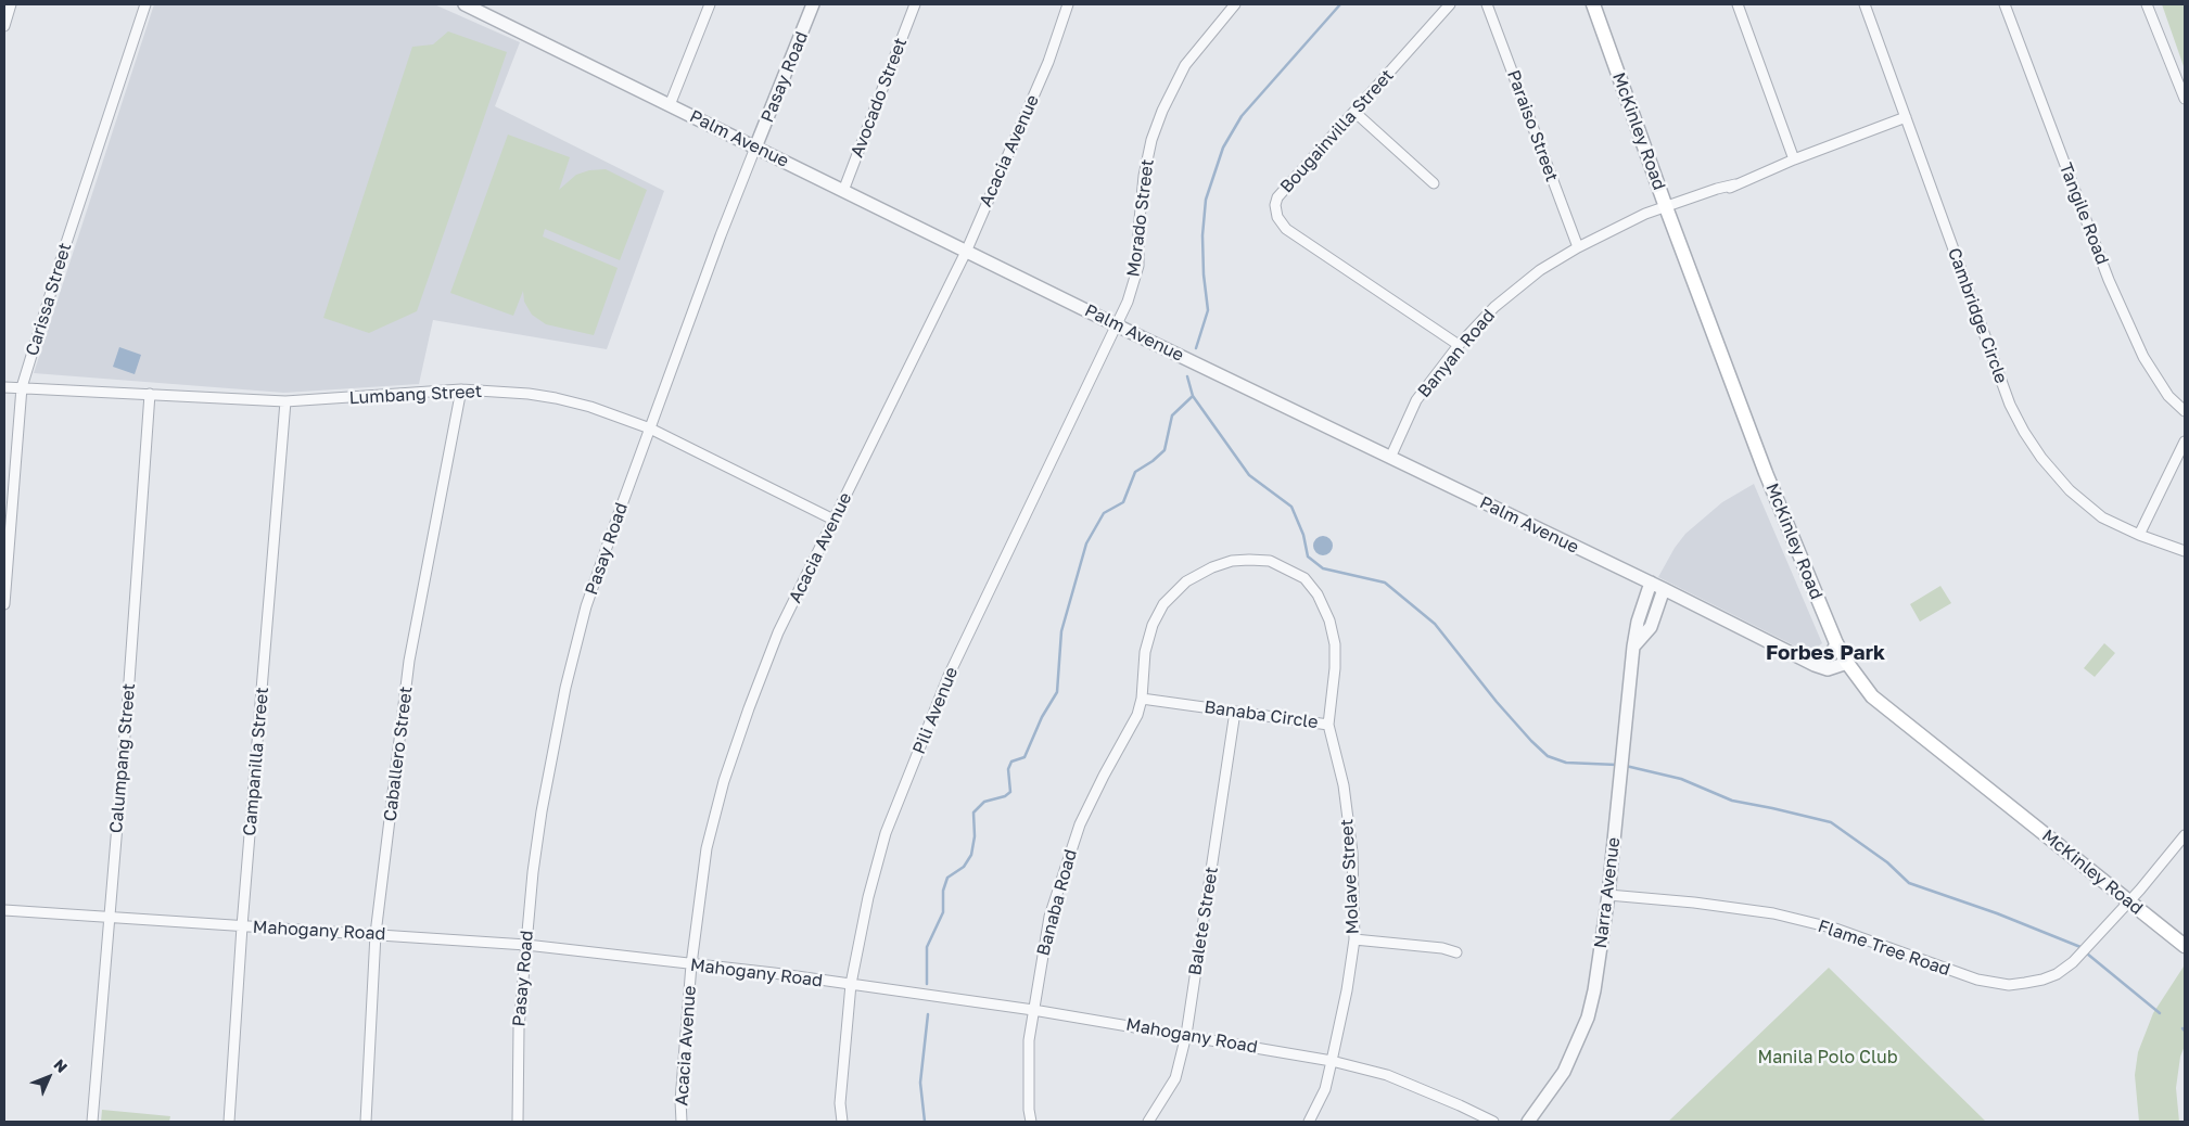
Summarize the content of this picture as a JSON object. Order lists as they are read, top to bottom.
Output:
{
  "streets": {
    "main road": ["McKinley Road"],
    "street": [
      "Pasay Road",
      "Avocado Street",
      "Paraiso Street",
      "Bougainvilla Street",
      "Palm Avenue",
      "Acacia Avenue",
      "Tangile Road",
      "Morado Street",
      "Carissa Street",
      "Cambridge Circle",
      "Banyan Road",
      "Lumbang Street",
      "Pili Avenue",
      "Banaba Circle",
      "Caballero Street",
      "Calumpang Street",
      "Campanilla Street",
      "Molave Street",
      "Narra Avenue",
      "Banaba Road",
      "Balete Street",
      "Mahogany Road",
      "Flame Tree Road"
    ]
  },
  "crossings": [
    ["Pasay Road", "Palm Avenue"],
    ["Pasay Road", "Lumbang Street"],
    ["Pasay Road", "Mahogany Road"],
    ["Avocado Street", "Palm Avenue"],
    ["Paraiso Street", "Banyan Road"],
    ["Bougainvilla Street", "Banyan Road"],
    ["McKinley Road", "Palm Avenue"],
    ["McKinley Road", "Banyan Road"],
    ["McKinley Road", "Flame Tree Road"],
    ["Palm Avenue", "Acacia Avenue"],
    ["Palm Avenue", "Morado Street"],
    ["Palm Avenue", "Banyan Road"],
    ["Palm Avenue", "Pili Avenue"],
    ["Palm Avenue", "Narra Avenue"],
    ["Acacia Avenue", "Lumbang Street"],
    ["Acacia Avenue", "Mahogany Road"],
    ["Morado Street", "Pili Avenue"],
    ["Carissa Street", "Lumbang Street"],
    ["Cambridge Circle", "Banyan Road"],
    ["Lumbang Street", "Caballero Street"],
    ["Lumbang Street", "Calumpang Street"],
    ["Lumbang Street", "Campanilla Street"],
    ["Pili Avenue", "Mahogany Road"],
    ["Banaba Circle", "Molave Street"],
    ["Banaba Circle", "Banaba Road"],
    ["Banaba Circle", "Balete Street"],
    ["Caballero Street", "Mahogany Road"],
    ["Calumpang Street", "Mahogany Road"],
    ["Campanilla Street", "Mahogany Road"],
    ["Molave Street", "Banaba Road"],
    ["Molave Street", "Balete Street"],
    ["Molave Street", "Mahogany Road"],
    ["Narra Avenue", "Flame Tree Road"],
    ["Banaba Road", "Balete Street"],
    ["Banaba Road", "Mahogany Road"],
    ["Balete Street", "Mahogany Road"]
  ],
  "districts": ["Forbes Park"],
  "parks": ["Manila Polo Club"],
  "north": "top right"
}
